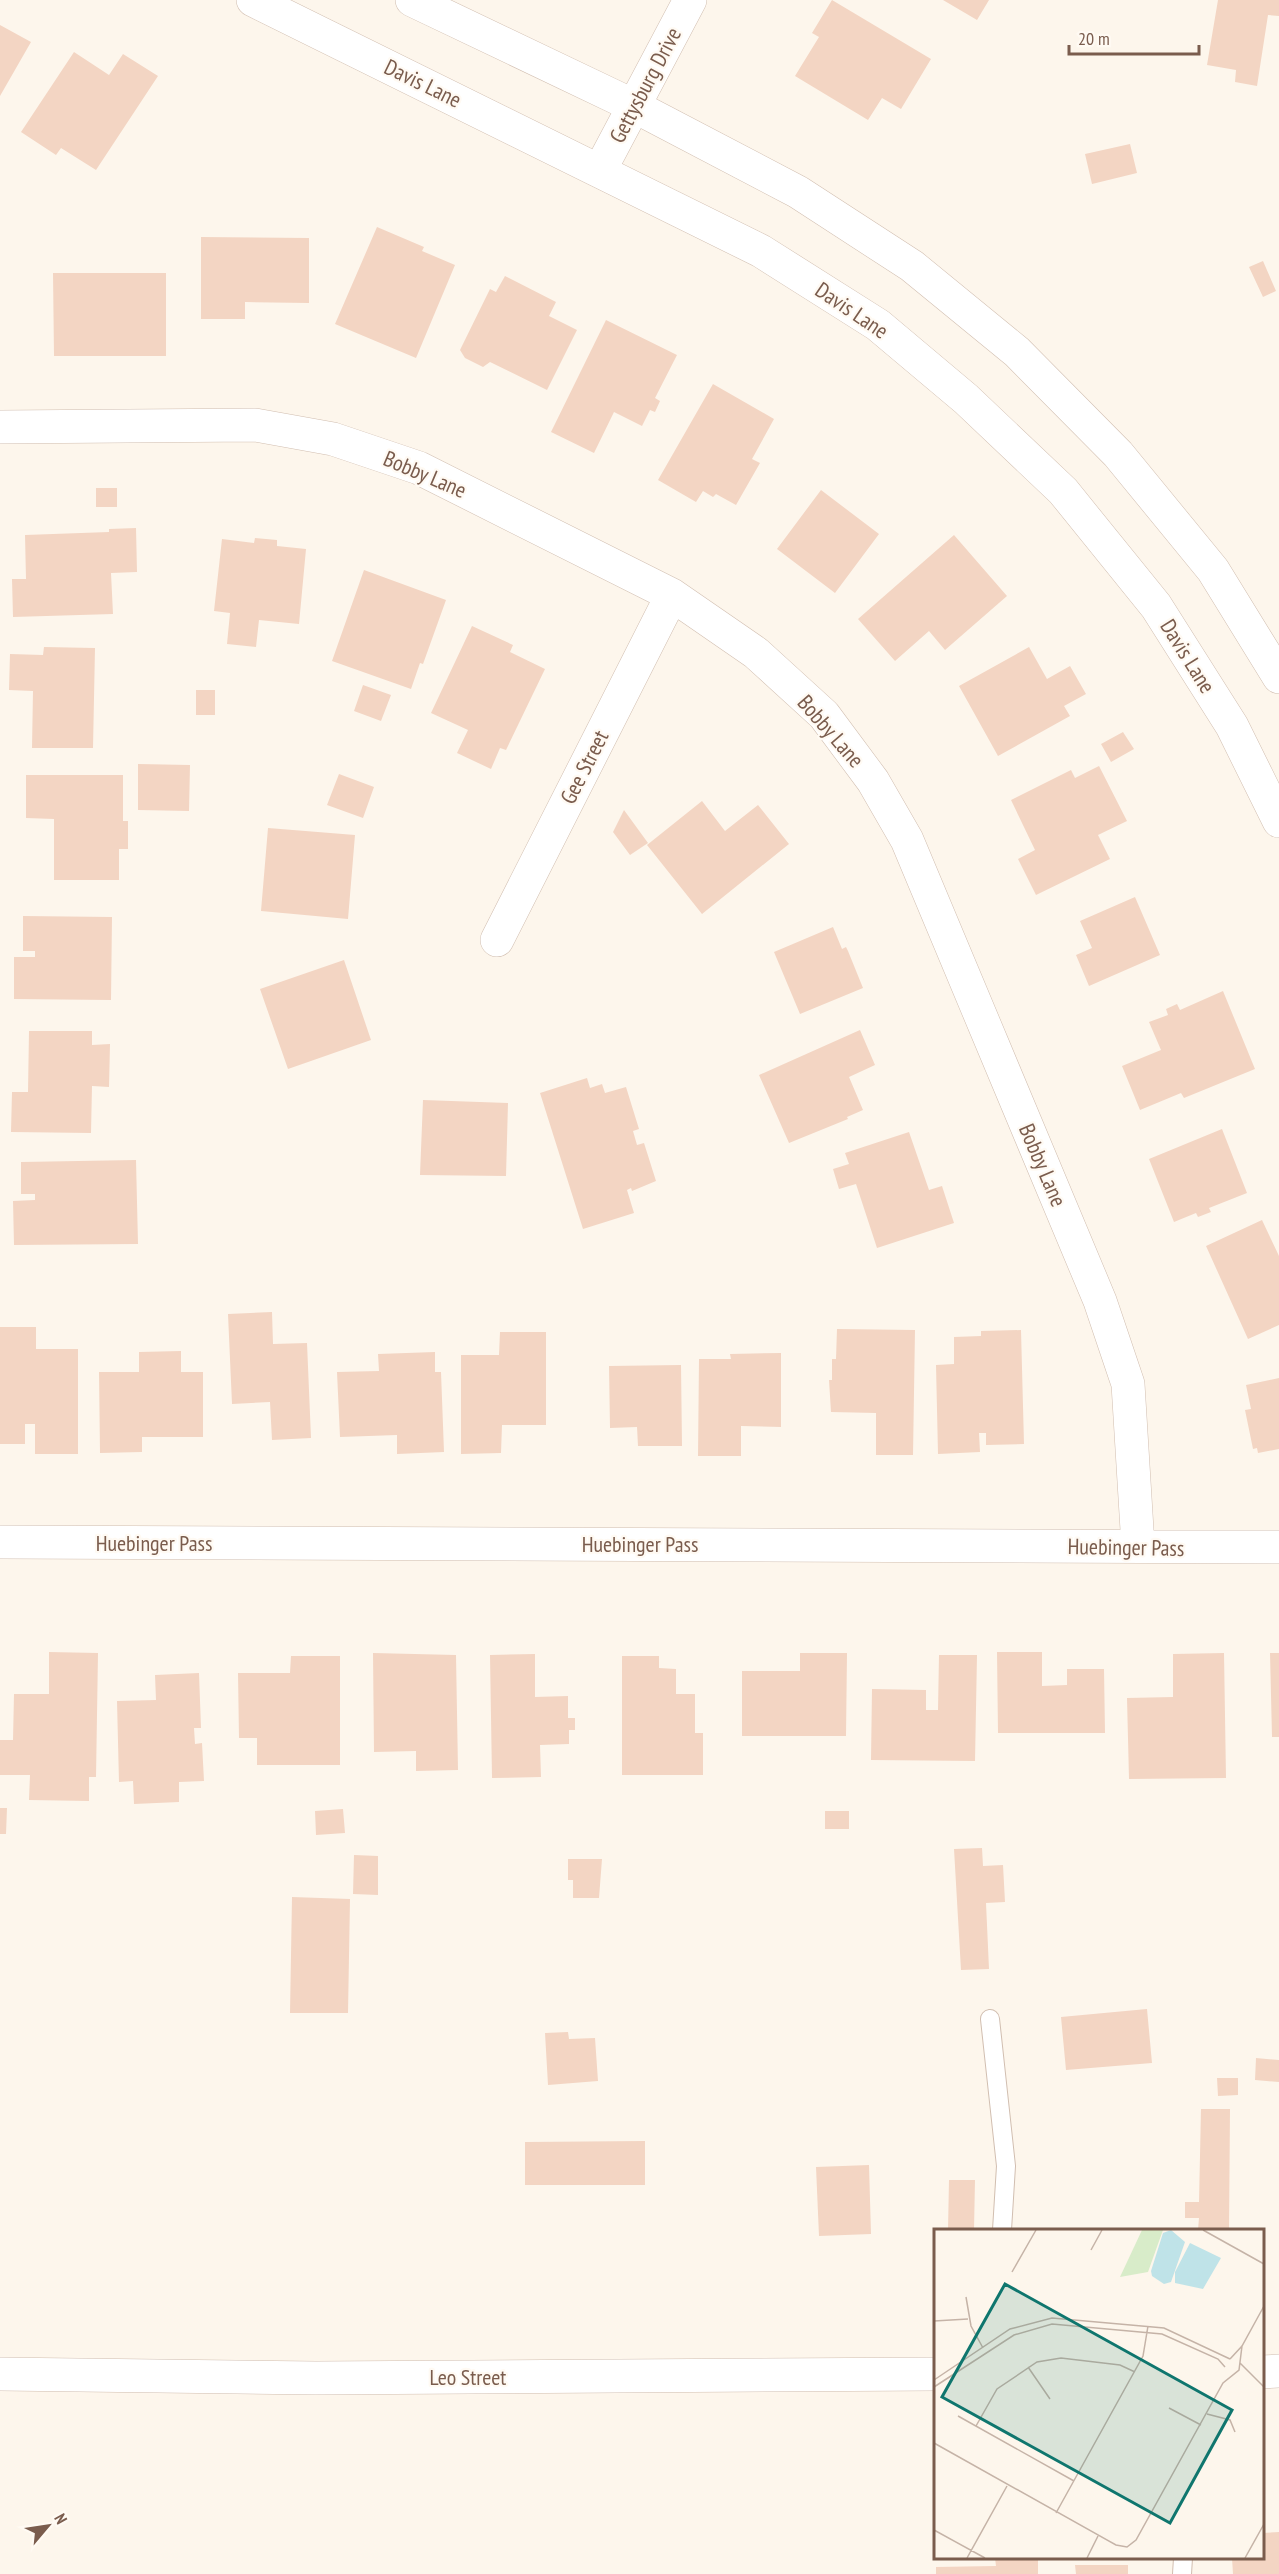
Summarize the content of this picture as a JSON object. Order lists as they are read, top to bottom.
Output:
{
  "streets": {
    "street": [
      "Davis Lane",
      "Gettysburg Drive",
      "Bobby Lane",
      "Gee Street",
      "Huebinger Pass",
      "Leo Street"
    ]
  },
  "crossings": [
    ["Davis Lane", "Gettysburg Drive"],
    ["Bobby Lane", "Gee Street"],
    ["Bobby Lane", "Huebinger Pass"]
  ],
  "scale_bar": "20 m",
  "north": "top right"
}
